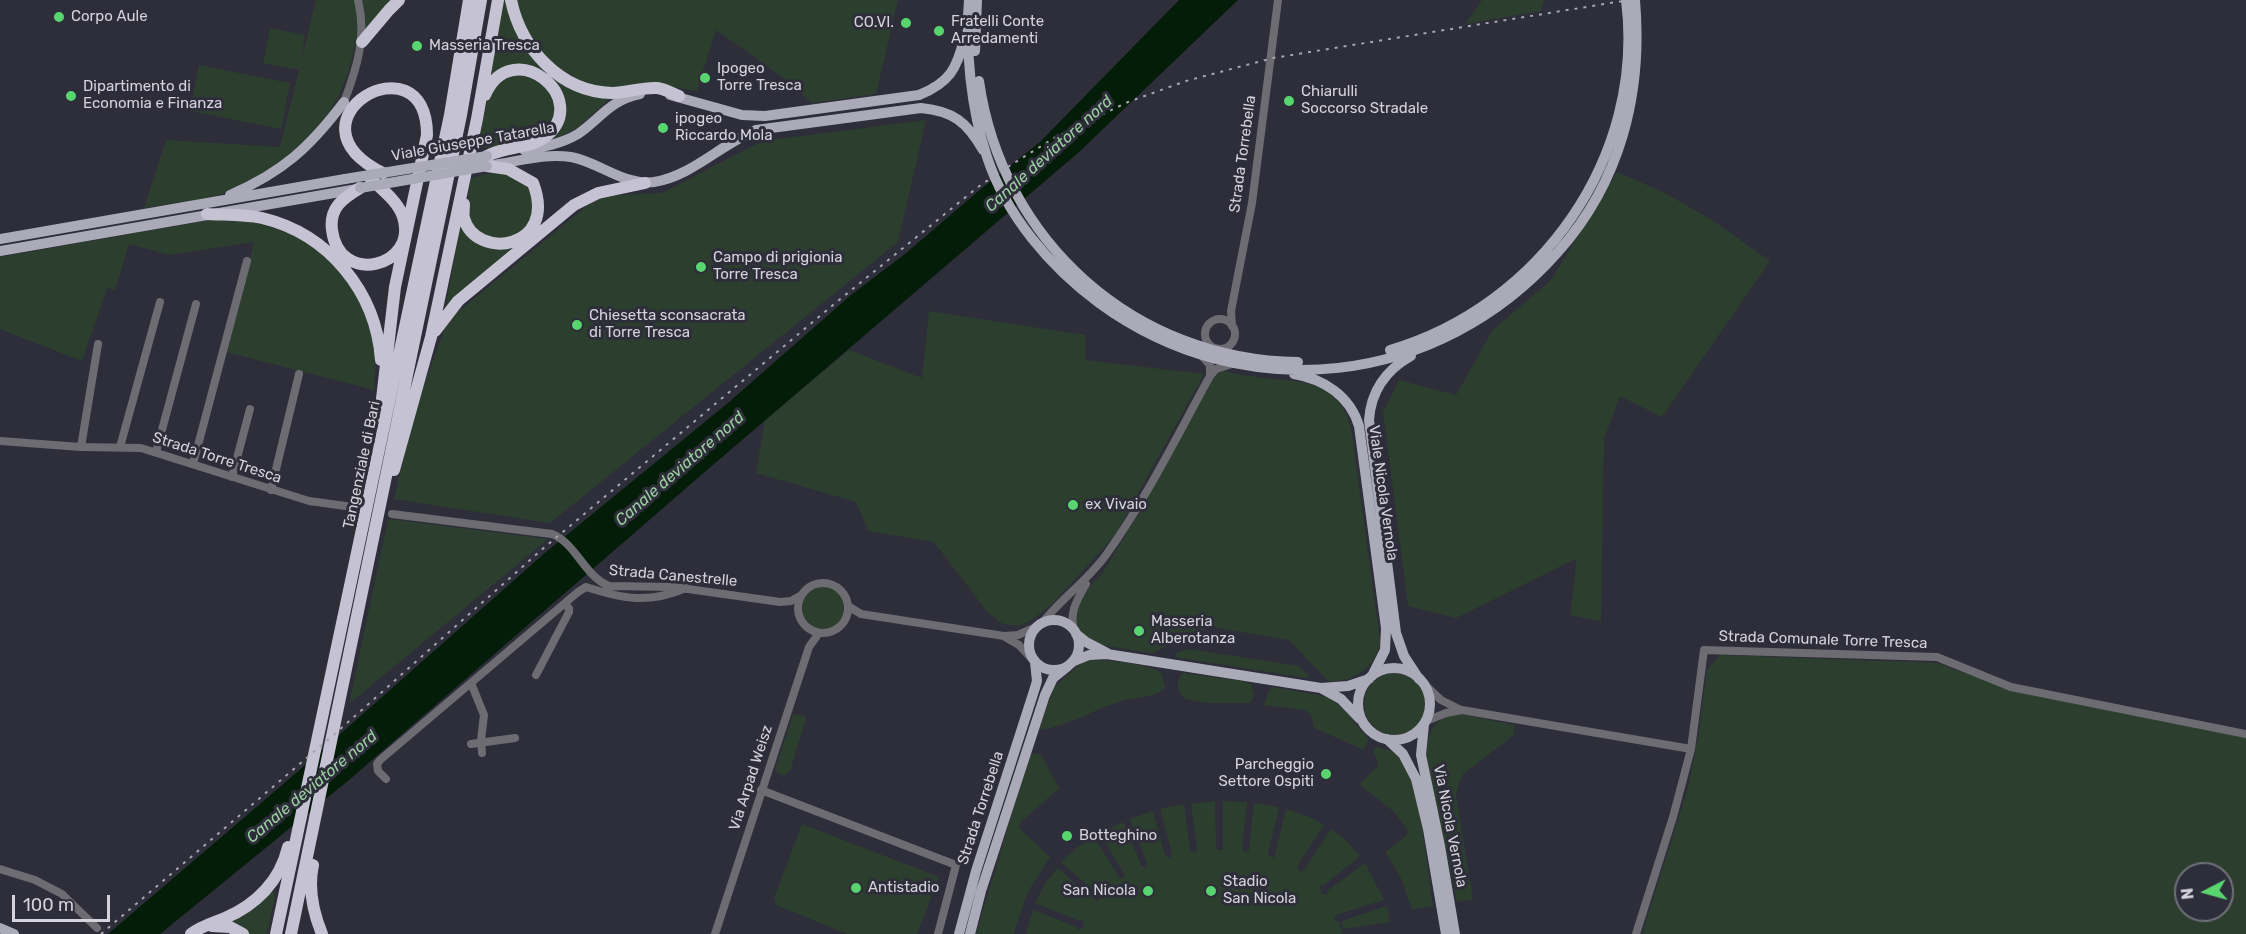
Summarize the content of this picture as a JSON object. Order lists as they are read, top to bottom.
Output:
{
  "streets": {
    "highway": ["Tangenziale di Bari"],
    "main road": [
      "Viale Giuseppe Tatarella",
      "Strada Torrebella",
      "Viale Nicola Vernola",
      "Via Nicola Vernola"
    ],
    "street": [
      "Strada Torre Tresca",
      "Strada Canestrelle",
      "Strada Comunale Torre Tresca",
      "Via Arpad Weisz"
    ]
  },
  "crossings": [
    ["Viale Nicola Vernola", "Via Nicola Vernola"],
    ["Strada Canestrelle", "Via Arpad Weisz"]
  ],
  "water": ["Canale deviatore nord"],
  "places": [
    "Corpo Aule",
    "CO.VI.",
    "Fratelli Conte Arredamenti",
    "Masseria Tresca",
    "Ipogeo Torre Tresca",
    "Dipartimento di Economia e Finanza",
    "Chiarulli Soccorso Stradale",
    "ipogeo Riccardo Mola",
    "Campo di prigionia Torre Tresca",
    "Chiesetta sconsacrata di Torre Tresca",
    "ex Vivaio",
    "Masseria Alberotanza",
    "Parcheggio Settore Ospiti",
    "Botteghino",
    "Antistadio",
    "San Nicola",
    "Stadio San Nicola"
  ],
  "scale_bar": "100 m",
  "north": "left"
}
